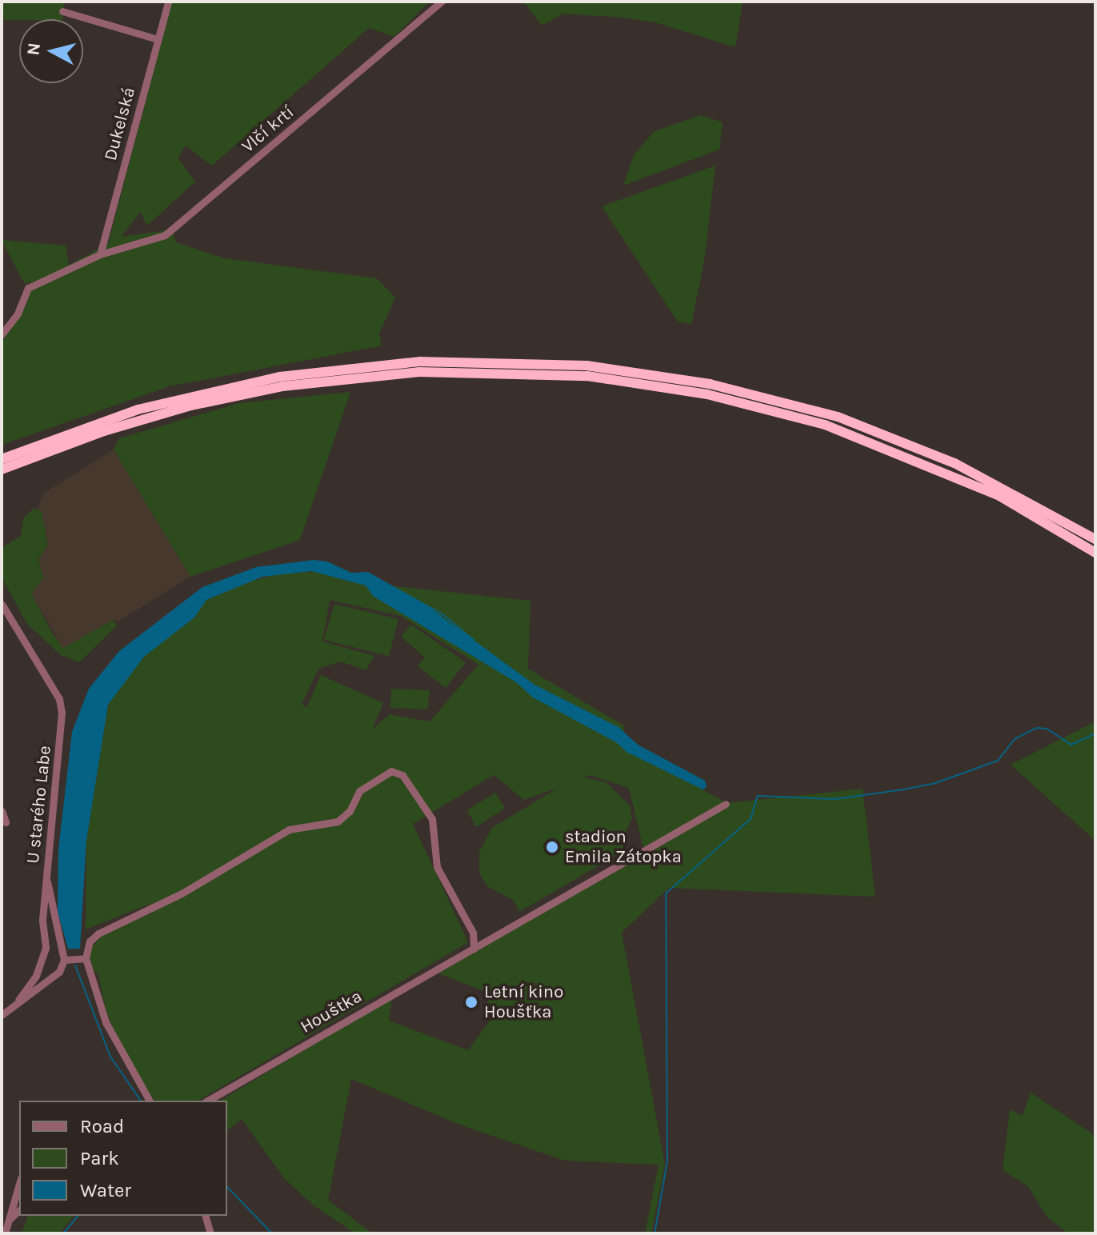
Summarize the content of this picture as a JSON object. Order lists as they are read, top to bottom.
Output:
{
  "streets": {
    "street": [
      "Dukelská",
      "Vlčí krtí",
      "U starého Labe",
      "Houštka"
    ]
  },
  "crossings": [
    ["Dukelská", "Vlčí krtí"]
  ],
  "places": ["stadion Emila Zátopka", "Letní kino Houšťka"],
  "legend": ["Road", "Park", "Water"],
  "north": "left"
}
